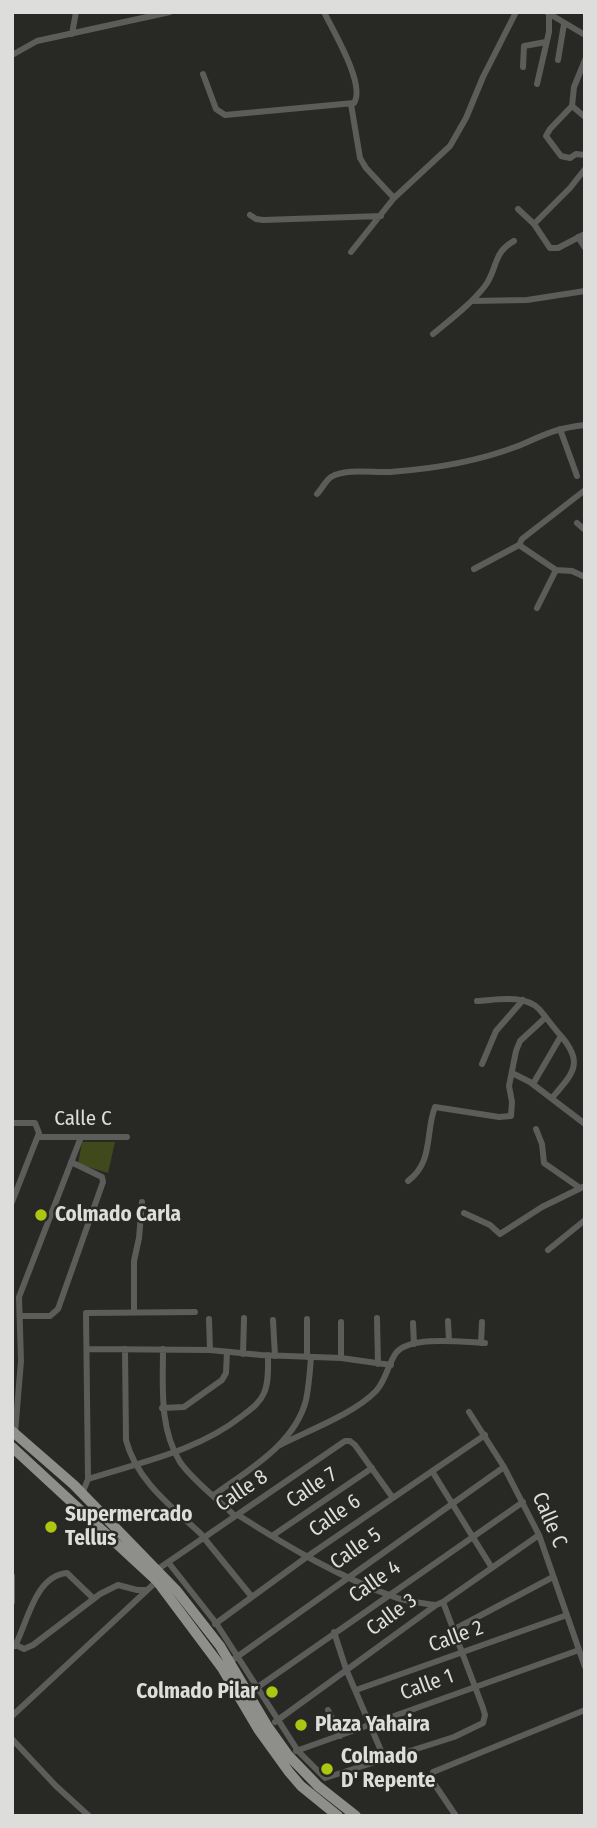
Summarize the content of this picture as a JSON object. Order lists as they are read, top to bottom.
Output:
{
  "streets": {
    "street": [
      "Calle C",
      "Calle 7",
      "Calle 8",
      "Calle 6",
      "Calle 5",
      "Calle 4",
      "Calle 3",
      "Calle 2",
      "Calle 1"
    ]
  },
  "crossings": [
    ["Calle C", "Calle 6"],
    ["Calle C", "Calle 5"],
    ["Calle C", "Calle 4"],
    ["Calle C", "Calle 3"],
    ["Calle C", "Calle 2"],
    ["Calle C", "Calle 1"],
    ["Calle 7", "Calle 8"]
  ],
  "places": [
    "Colmado Carla",
    "Supermercado Tellus",
    "Colmado Pilar",
    "Plaza Yahaira",
    "Colmado D' Repente"
  ]
}
